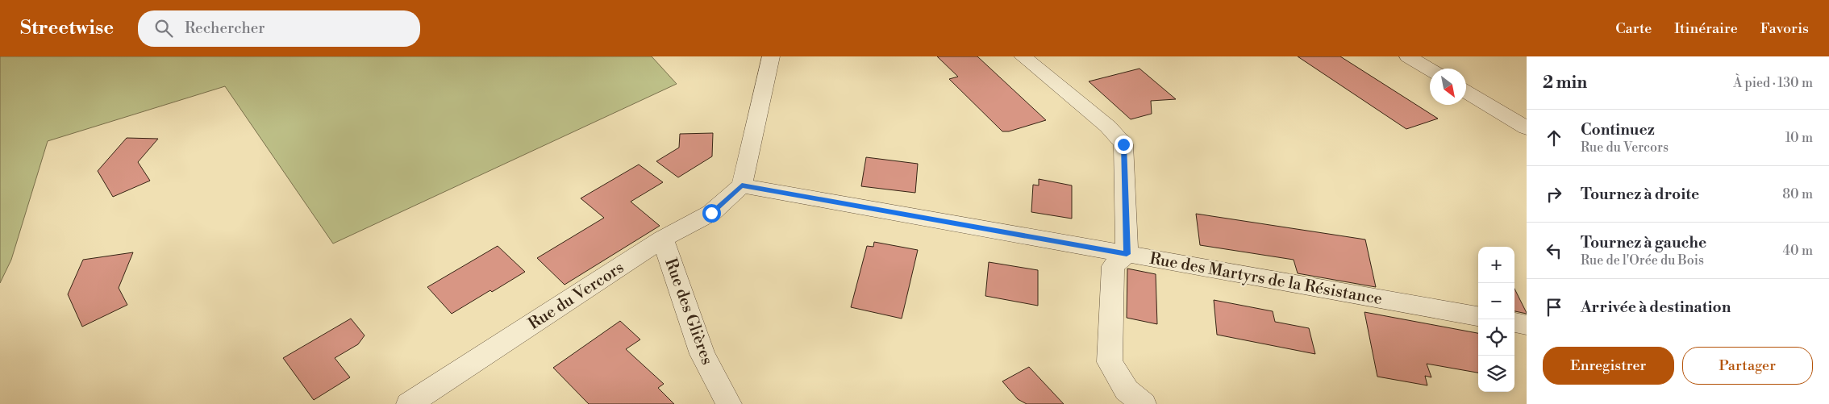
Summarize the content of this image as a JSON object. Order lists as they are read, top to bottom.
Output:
{
  "streets": {
    "street": ["Rue des Martyrs de la Résistance", "Rue du Vercors", "Rue des Glières"]
  },
  "crossings": [
    ["Rue des Martyrs de la Résistance", "Rue du Vercors"],
    ["Rue du Vercors", "Rue des Glières"]
  ],
  "north": "bottom right",
  "page": {
    "header": "Streetwise",
    "search": "Rechercher",
    "nav": ["Carte", "Itinéraire", "Favoris"],
    "heading": ["2 min", "À pied · 130 m"],
    "list": [
      ["Continuez", "Rue du Vercors", "10 m"],
      ["Tournez à droite", "80 m"],
      ["Tournez à gauche", "Rue de l'Orée du Bois", "40 m"],
      "Arrivée à destination"
    ],
    "map_buttons": ["+", "−"],
    "buttons": ["Enregistrer", "Partager"]
  }
}
